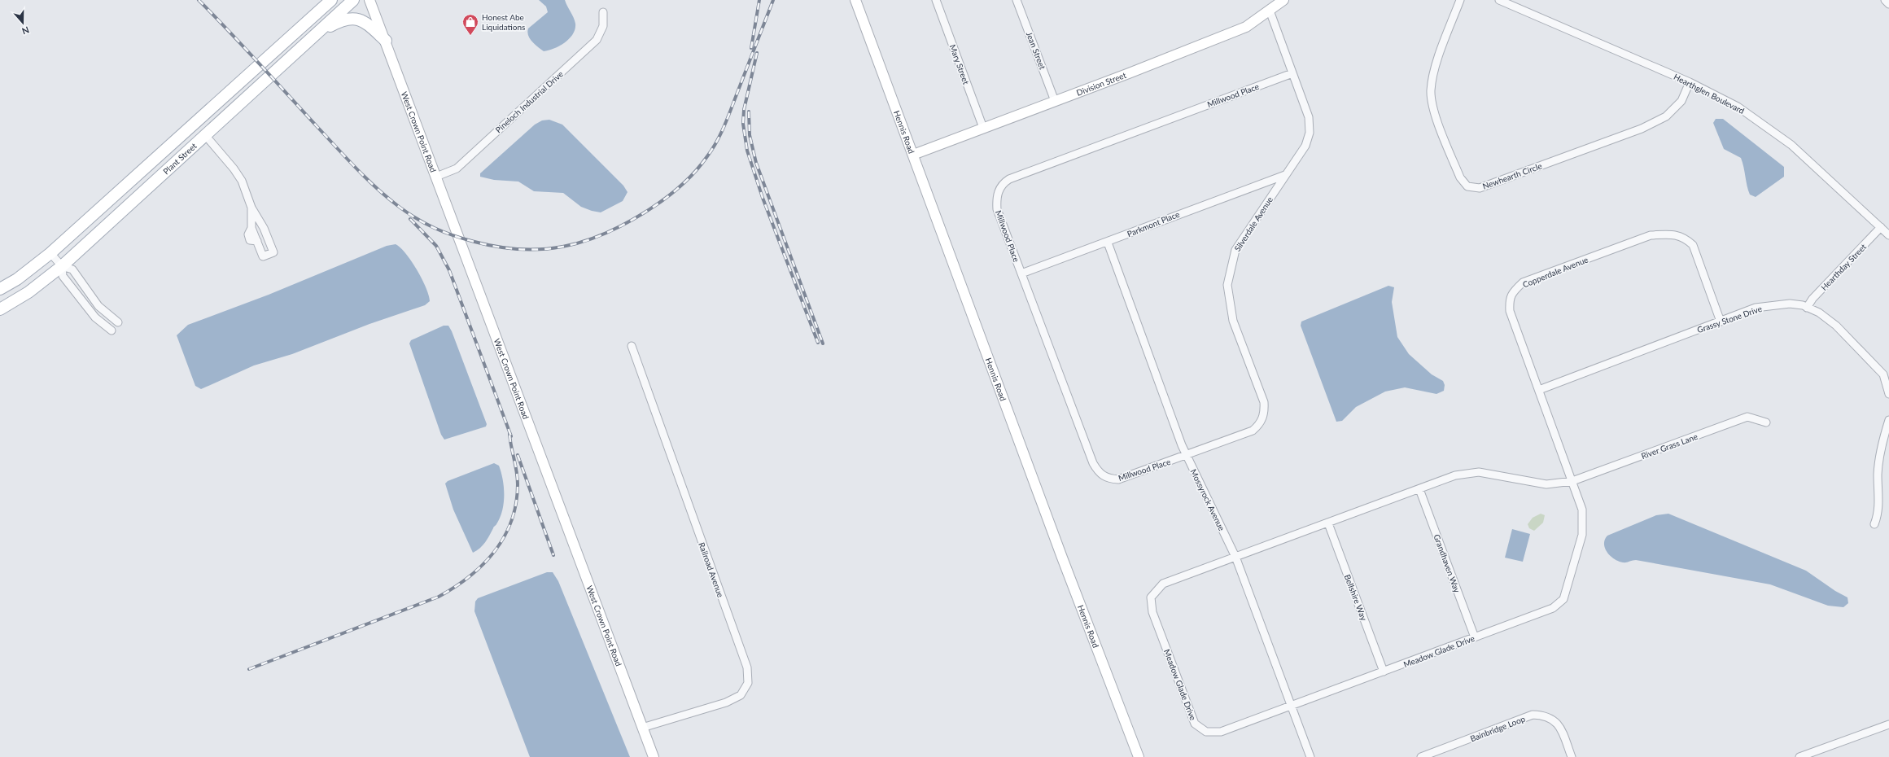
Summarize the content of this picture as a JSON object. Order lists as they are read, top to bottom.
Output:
{
  "streets": {
    "main road": ["Plant Street"],
    "street": [
      "Jean Street",
      "Mary Street",
      "Division Street",
      "Hearthglen Boulevard",
      "Millwood Place",
      "Pineloch Industrial Drive",
      "West Crown Point Road",
      "Hennis Road",
      "Newhearth Circle",
      "Parkmont Place",
      "Silverdale Avenue",
      "Hearthday Street",
      "Copperdale Avenue",
      "Grassy Stone Drive",
      "River Grass Lane",
      "Mossyrock Avenue",
      "Grandhaven Way",
      "Railroad Avenue",
      "Bellshire Way",
      "Meadow Glade Drive",
      "Bainbridge Loop"
    ]
  },
  "crossings": [
    ["Jean Street", "Division Street"],
    ["Mary Street", "Division Street"],
    ["Division Street", "Hennis Road"],
    ["Division Street", "Silverdale Avenue"],
    ["Hearthglen Boulevard", "Newhearth Circle"],
    ["Hearthglen Boulevard", "Hearthday Street"],
    ["Millwood Place", "Parkmont Place"],
    ["Millwood Place", "Silverdale Avenue"],
    ["Millwood Place", "Mossyrock Avenue"],
    ["Pineloch Industrial Drive", "West Crown Point Road"],
    ["West Crown Point Road", "Railroad Avenue"],
    ["Parkmont Place", "Silverdale Avenue"],
    ["Parkmont Place", "Mossyrock Avenue"],
    ["Silverdale Avenue", "Mossyrock Avenue"],
    ["Hearthday Street", "Grassy Stone Drive"],
    ["Copperdale Avenue", "Grassy Stone Drive"],
    ["Copperdale Avenue", "River Grass Lane"],
    ["Copperdale Avenue", "Meadow Glade Drive"],
    ["River Grass Lane", "Meadow Glade Drive"],
    ["Mossyrock Avenue", "Meadow Glade Drive"],
    ["Grandhaven Way", "Meadow Glade Drive"],
    ["Bellshire Way", "Meadow Glade Drive"]
  ],
  "places": {
    "shop": ["Honest Abe Liquidations"]
  },
  "north": "bottom"
}
